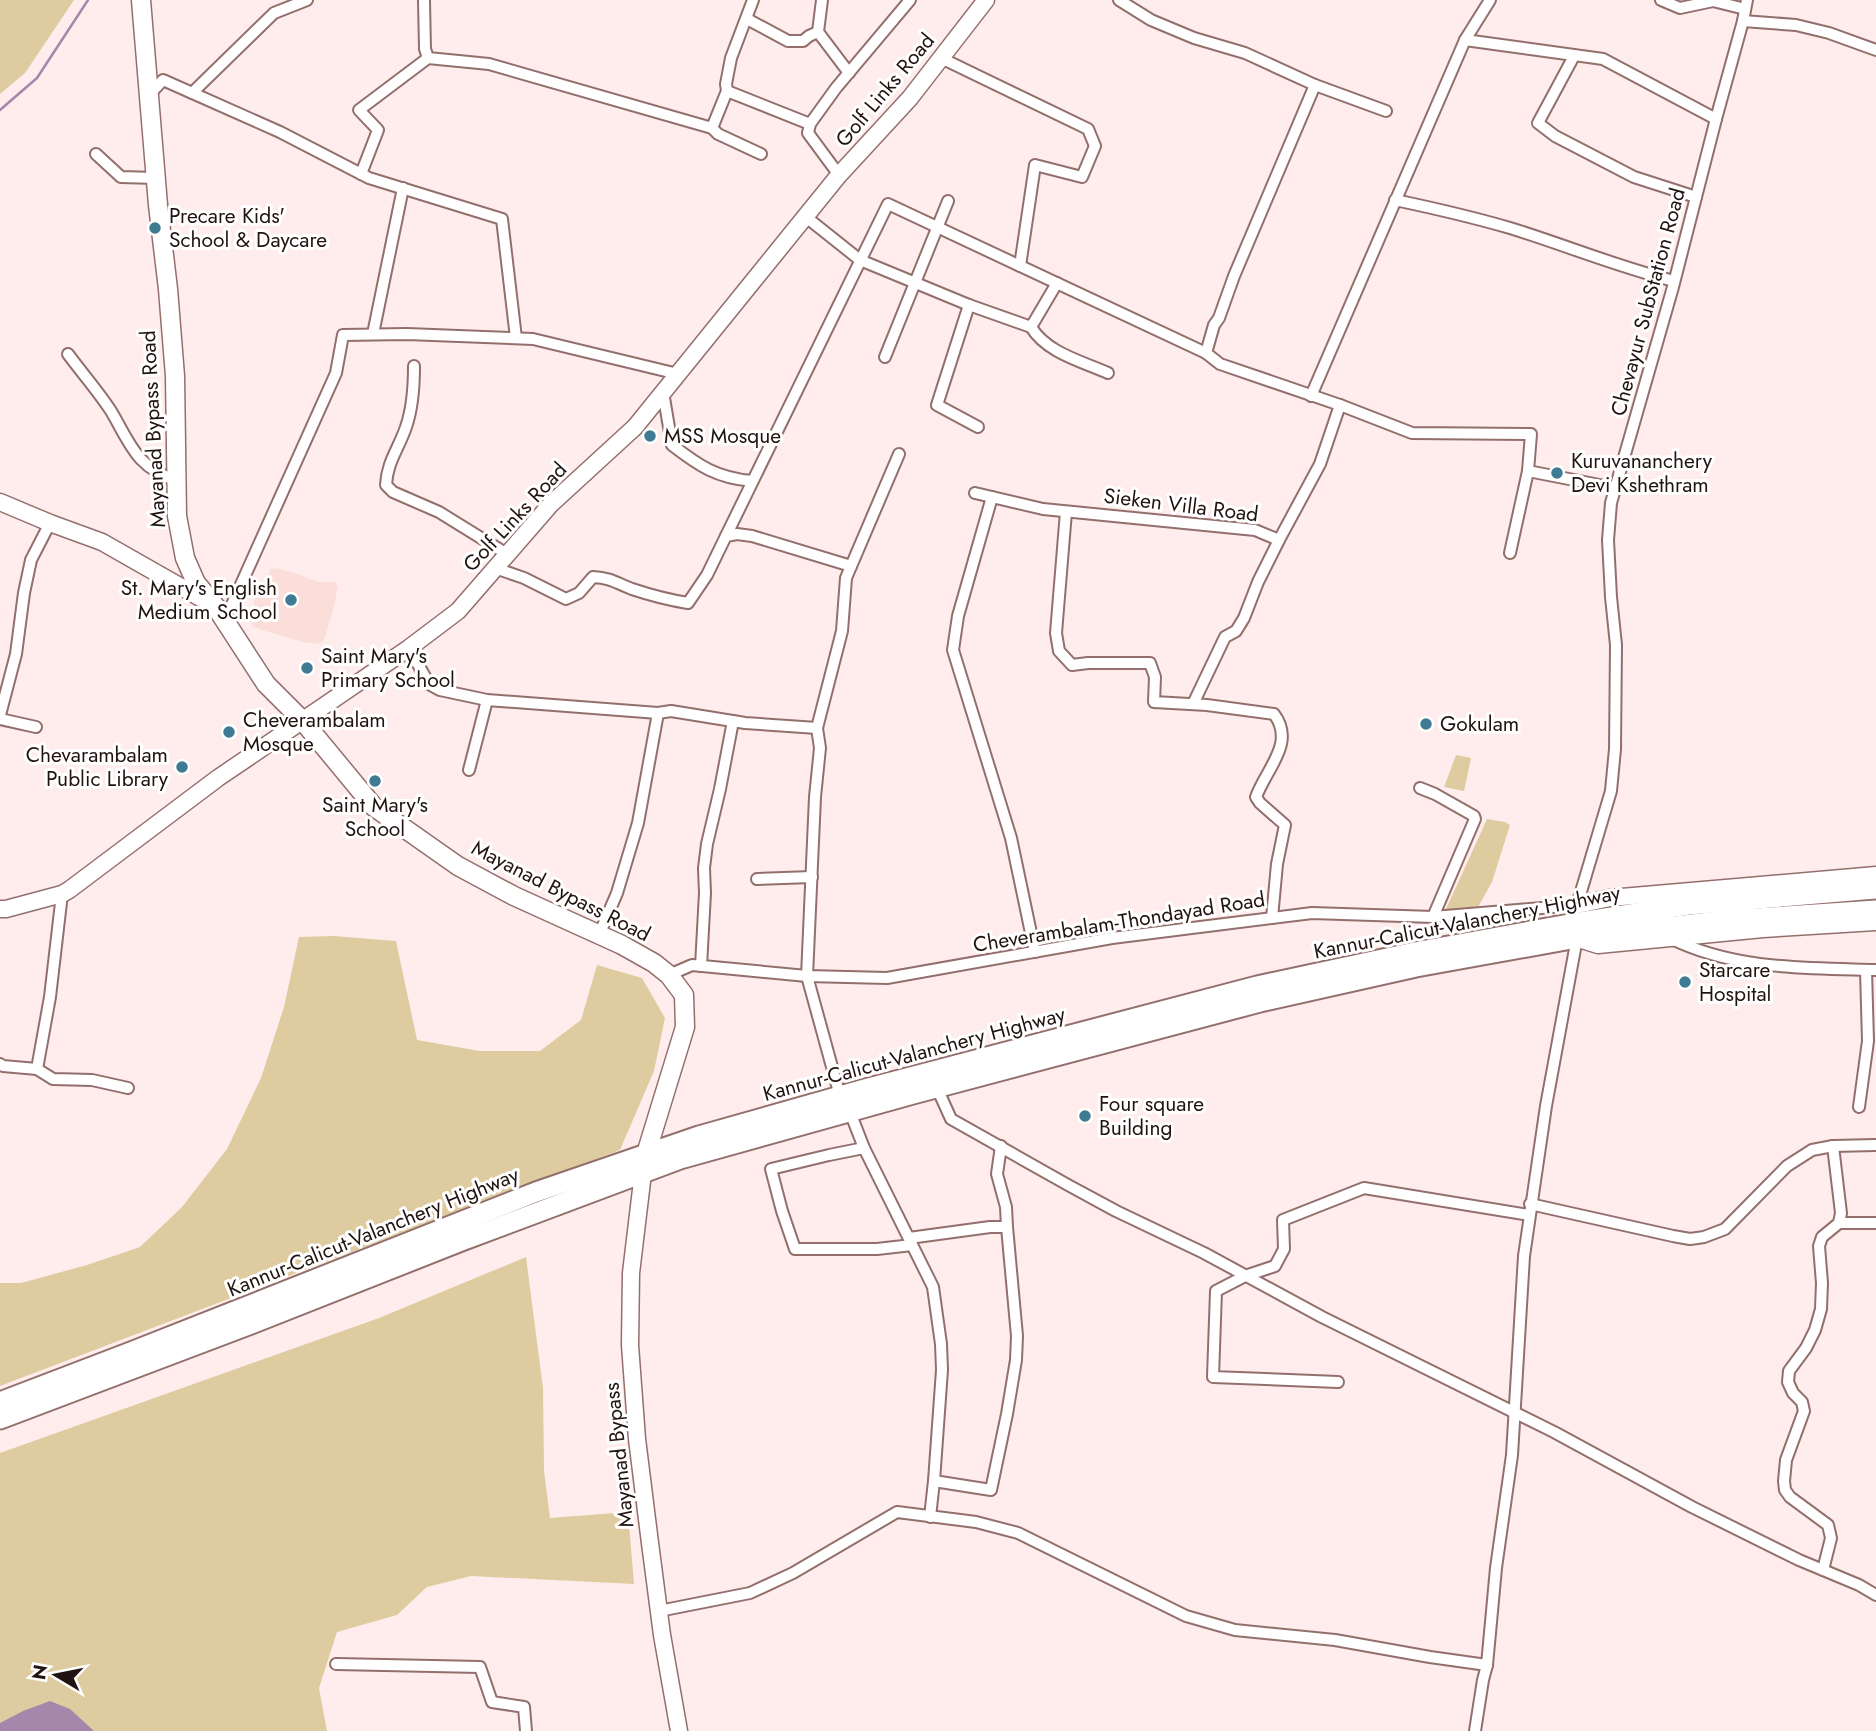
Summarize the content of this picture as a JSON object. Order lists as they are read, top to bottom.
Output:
{
  "streets": {
    "highway": ["Kannur-Calicut-Valanchery Highway"],
    "main road": ["Golf Links Road", "Mayanad Bypass Road", "Mayanad Bypass"],
    "street": ["Chevayur SubStation Road", "Sieken Villa Road", "Cheverambalam-Thondayad Road"]
  },
  "crossings": [
    ["Golf Links Road", "Mayanad Bypass Road"],
    ["Chevayur SubStation Road", "Cheverambalam-Thondayad Road"],
    ["Mayanad Bypass Road", "Cheverambalam-Thondayad Road"],
    ["Mayanad Bypass Road", "Kannur-Calicut-Valanchery Highway"],
    ["Mayanad Bypass Road", "Mayanad Bypass"],
    ["Kannur-Calicut-Valanchery Highway", "Mayanad Bypass"]
  ],
  "places": [
    "Precare Kids' School & Daycare",
    "MSS Mosque",
    "Kuruvananchery Devi Kshethram",
    "St. Mary's English Medium School",
    "Saint Mary's Primary School",
    "Gokulam",
    "Cheverambalam Mosque",
    "Chevarambalam Public Library",
    "Saint Mary's School",
    "Starcare Hospital",
    "Four square Building"
  ],
  "north": "left"
}
